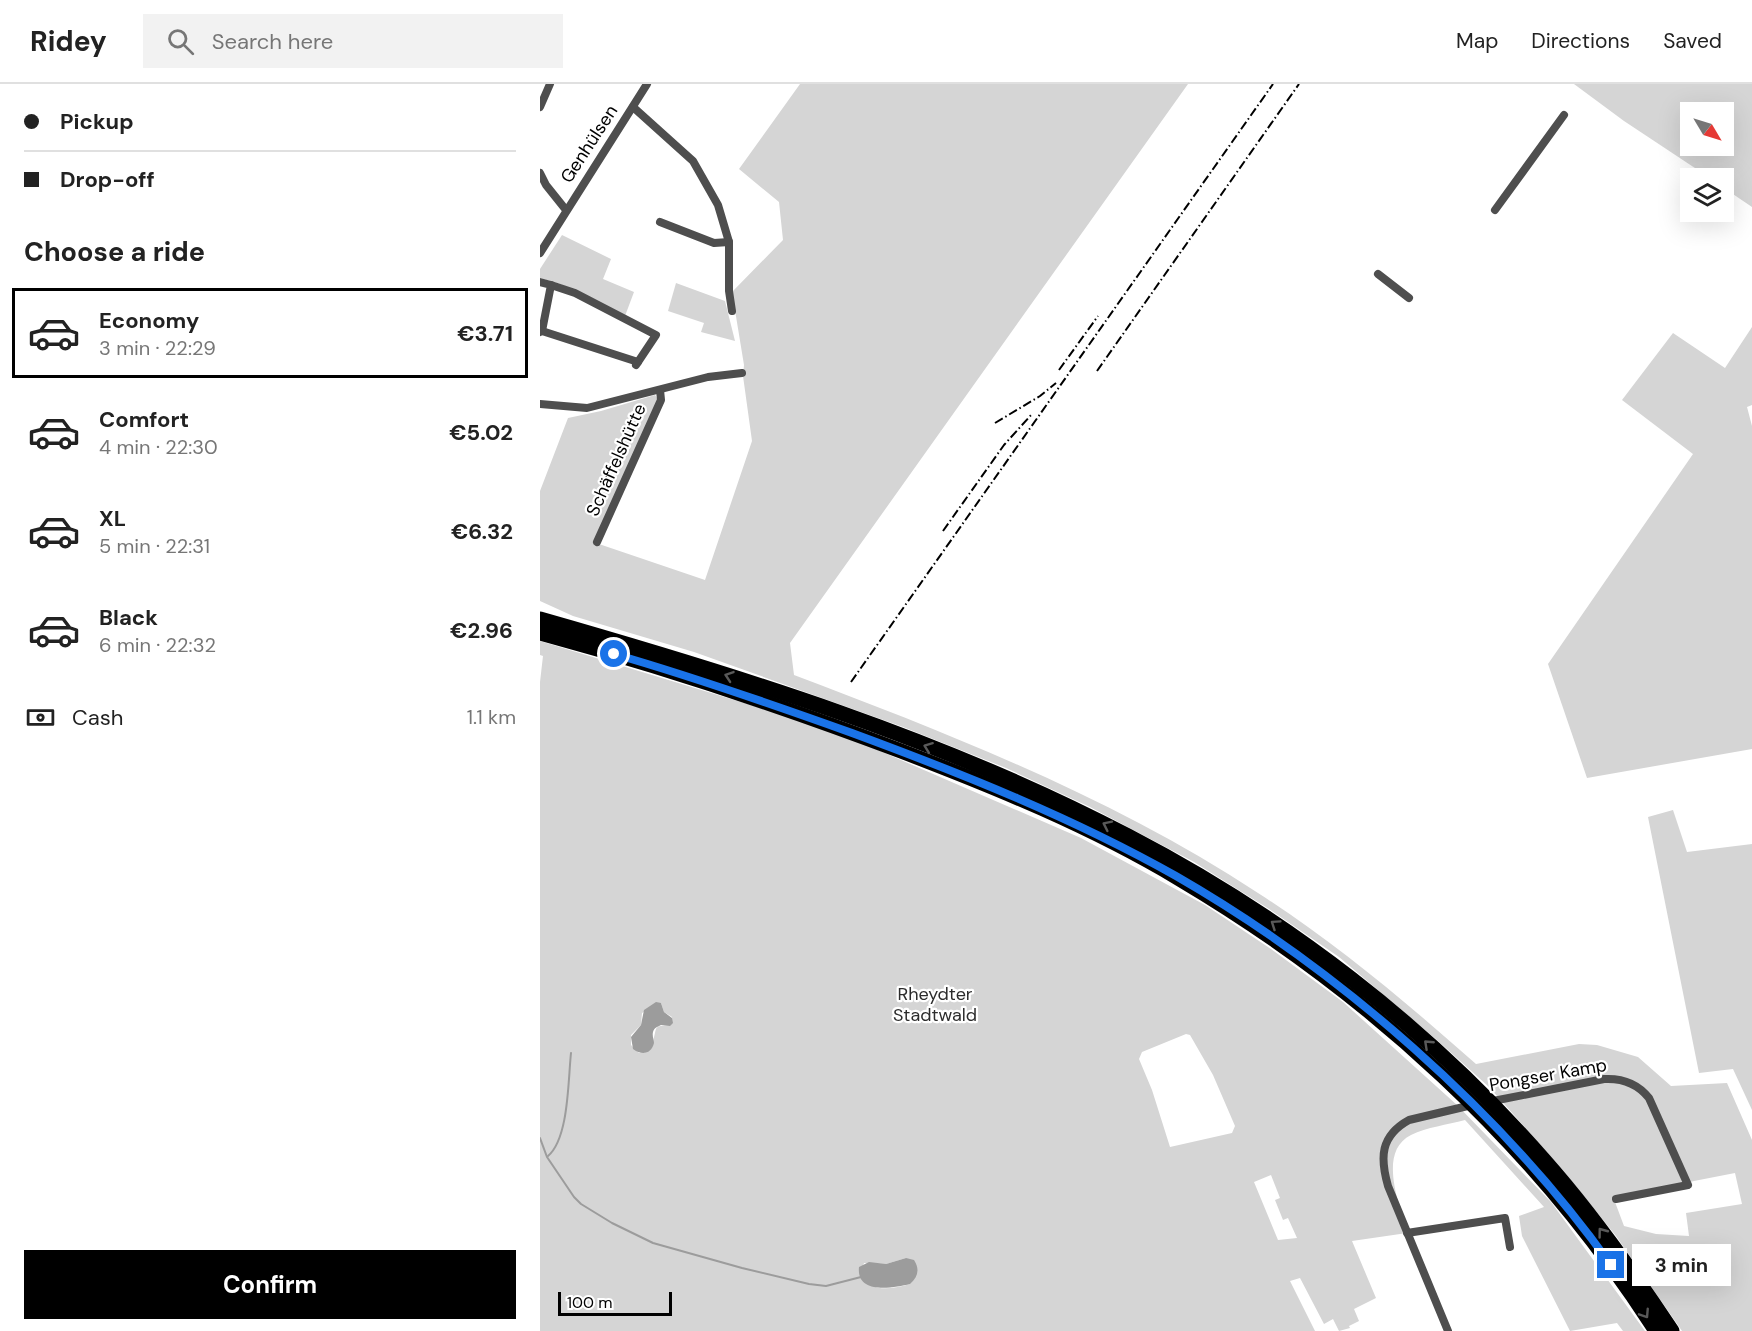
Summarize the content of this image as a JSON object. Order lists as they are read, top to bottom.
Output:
{
  "streets": {
    "street": ["Genhülsen", "Schäffelshütte", "Pongser Kamp"]
  },
  "parks": ["Rheydter Stadtwald"],
  "scale_bar": "100 m",
  "north": "bottom right",
  "page": {
    "header": "Ridey",
    "search": "Search here",
    "nav": ["Map", "Directions", "Saved"],
    "banner": ["Pickup", "Drop-off"],
    "heading": "Choose a ride",
    "list": [
      {
        "name": "Economy",
        "note": "3 min · 22:29",
        "value": "€3.71"
      },
      {
        "name": "Comfort",
        "note": "4 min · 22:30",
        "value": "€5.02"
      },
      {
        "name": "XL",
        "note": "5 min · 22:31",
        "value": "€6.32"
      },
      {
        "name": "Black",
        "note": "6 min · 22:32",
        "value": "€2.96"
      }
    ],
    "pay": ["Cash", "1.1 km"],
    "buttons": "Confirm",
    "bubble": "3 min",
    "scale": "100 m"
  }
}
